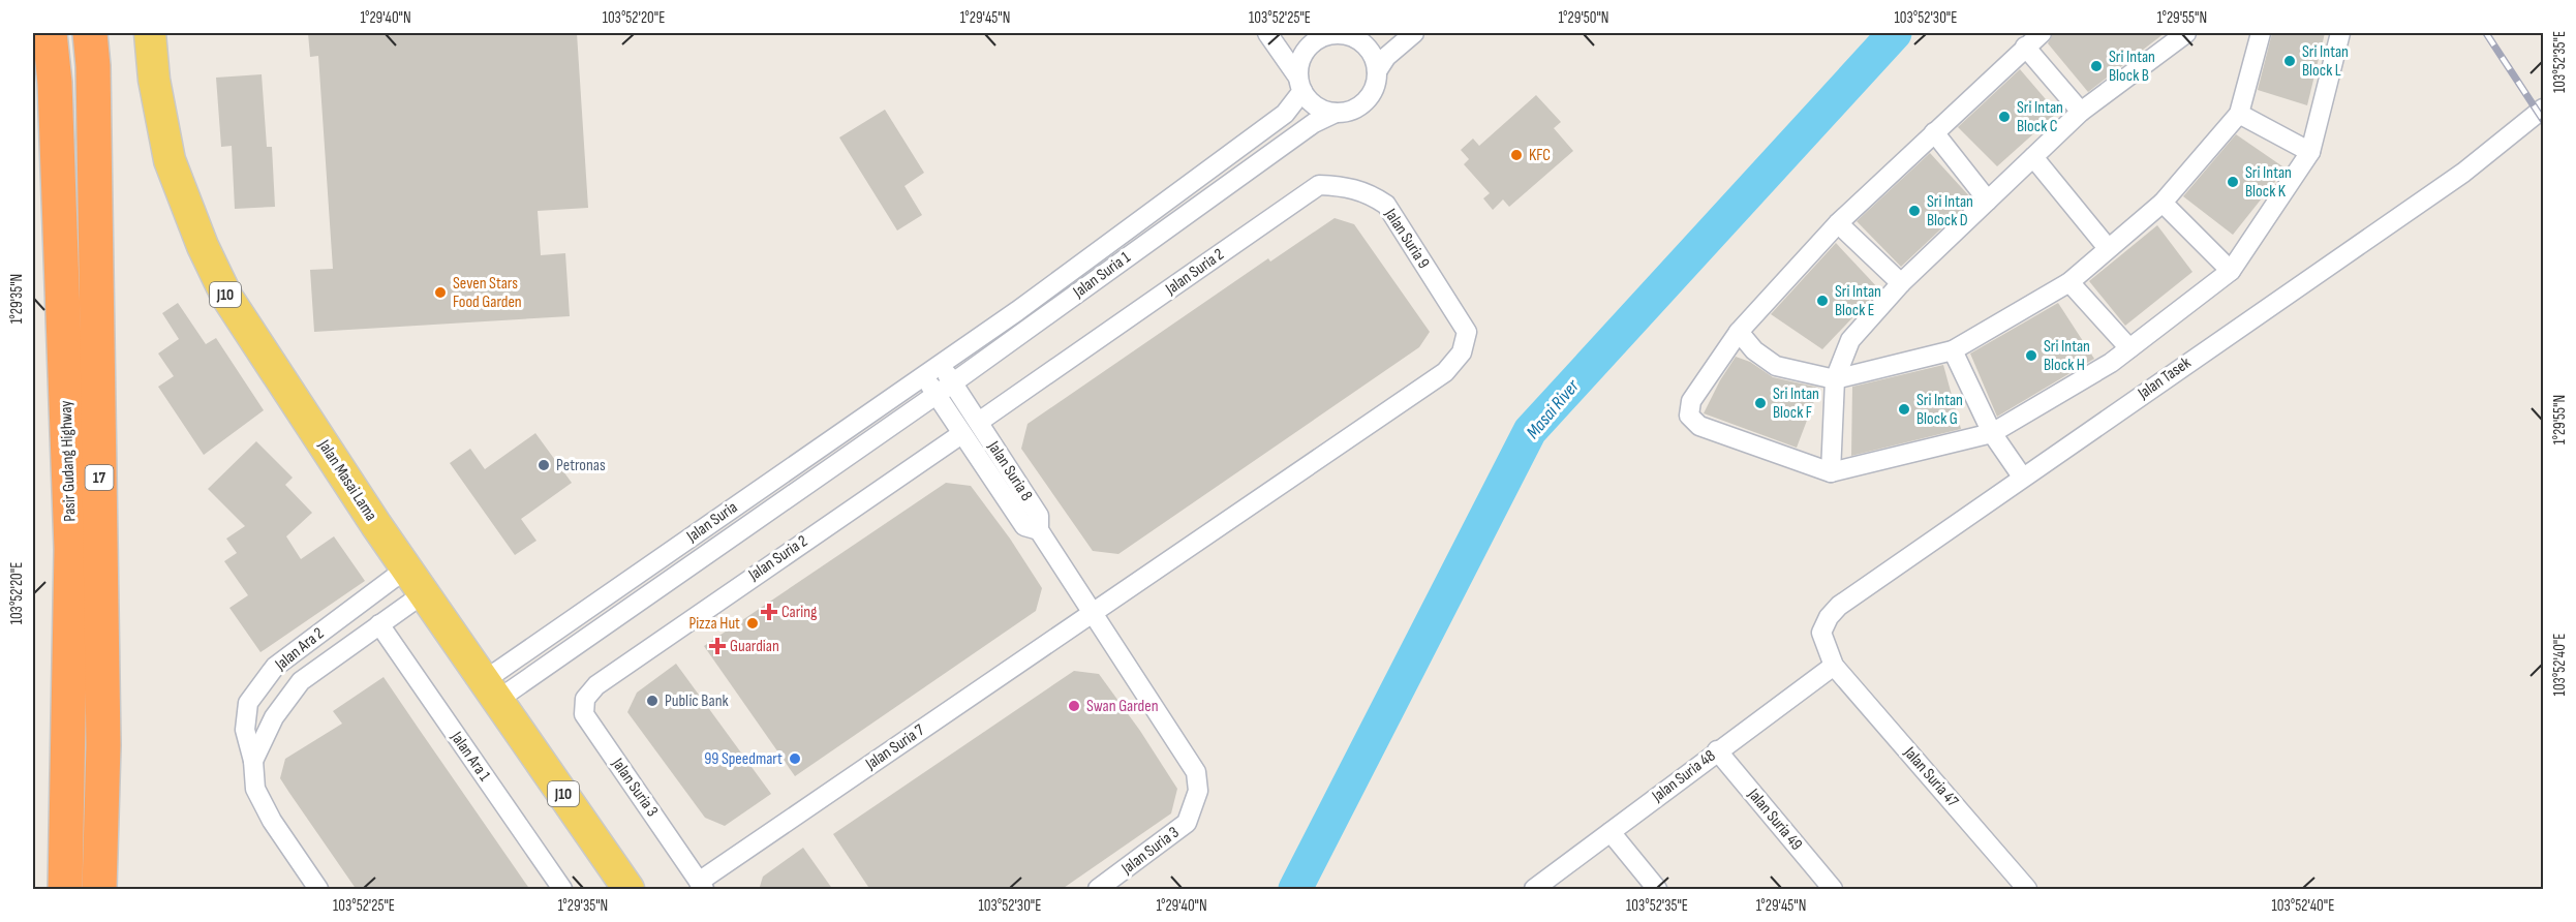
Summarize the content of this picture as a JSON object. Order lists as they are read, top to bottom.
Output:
{
  "streets": {
    "highway": ["Pasir Gudang Highway", "17"],
    "main road": ["J10", "Jalan Masai Lama"],
    "street": [
      "Jalan Suria 9",
      "Jalan Suria 2",
      "Jalan Suria 1",
      "Jalan Tasek",
      "Jalan Suria 8",
      "Jalan Suria",
      "Jalan Ara 2",
      "Jalan Suria 7",
      "Jalan Ara 1",
      "Jalan Suria 48",
      "Jalan Suria 47",
      "Jalan Suria 3",
      "Jalan Suria 49"
    ]
  },
  "crossings": [
    ["Jalan Suria 9", "Jalan Suria 2"],
    ["Jalan Suria 9", "Jalan Suria 7"],
    ["Jalan Suria 2", "Jalan Suria 8"],
    ["Jalan Suria 2", "Jalan Suria 3"],
    ["Jalan Suria 1", "Jalan Suria 8"],
    ["Jalan Suria 1", "Jalan Suria"],
    ["Jalan Tasek", "Jalan Suria 48"],
    ["Jalan Tasek", "Jalan Suria 47"],
    ["Jalan Suria 8", "Jalan Suria"],
    ["Jalan Suria 8", "Jalan Suria 7"],
    ["Jalan Suria 8", "Jalan Suria 3"],
    ["Jalan Masai Lama", "Jalan Suria"],
    ["Jalan Masai Lama", "Jalan Ara 2"],
    ["Jalan Ara 2", "Jalan Ara 1"],
    ["Jalan Suria 7", "Jalan Suria 3"],
    ["Jalan Suria 48", "Jalan Suria 47"],
    ["Jalan Suria 48", "Jalan Suria 49"]
  ],
  "water": ["Masai River"],
  "places": {
    "other": [
      "Sri Intan Block L",
      "Sri Intan Block B",
      "Sri Intan Block C",
      "KFC",
      "Sri Intan Block K",
      "Sri Intan Block D",
      "Seven Stars Food Garden",
      "Sri Intan Block E",
      "Sri Intan Block H",
      "Sri Intan Block F",
      "Sri Intan Block G",
      "Petronas",
      "Pizza Hut",
      "Public Bank",
      "Swan Garden",
      "99 Speedmart"
    ],
    "health": ["Caring", "Guardian"]
  },
  "coordinates": [
    "1°29'40\"N",
    "103°52'20\"E",
    "1°29'45\"N",
    "103°52'25\"E",
    "1°29'50\"N",
    "103°52'30\"E",
    "1°29'55\"N",
    "103°52'35\"E",
    "1°29'35\"N",
    "103°52'40\"E"
  ]
}
